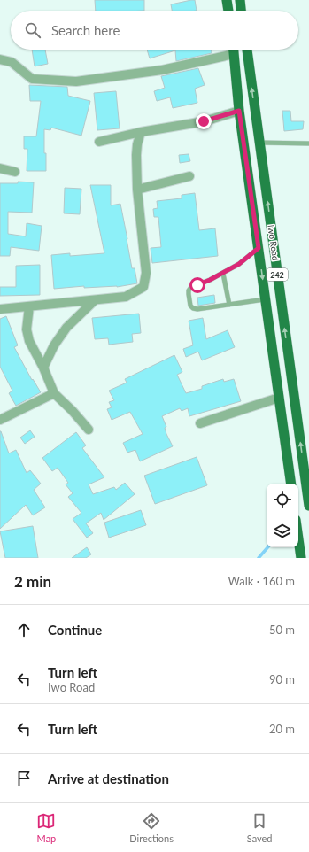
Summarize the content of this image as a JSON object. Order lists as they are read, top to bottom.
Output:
{
  "streets": {
    "main road": ["Iwo Road", "242"]
  },
  "page": {
    "search": "Search here",
    "heading": ["2 min", "Walk · 160 m"],
    "list": [
      ["Continue", "50 m"],
      ["Turn left", "Iwo Road", "90 m"],
      ["Turn left", "20 m"],
      "Arrive at destination"
    ],
    "nav": ["Map", "Directions", "Saved"]
  }
}
